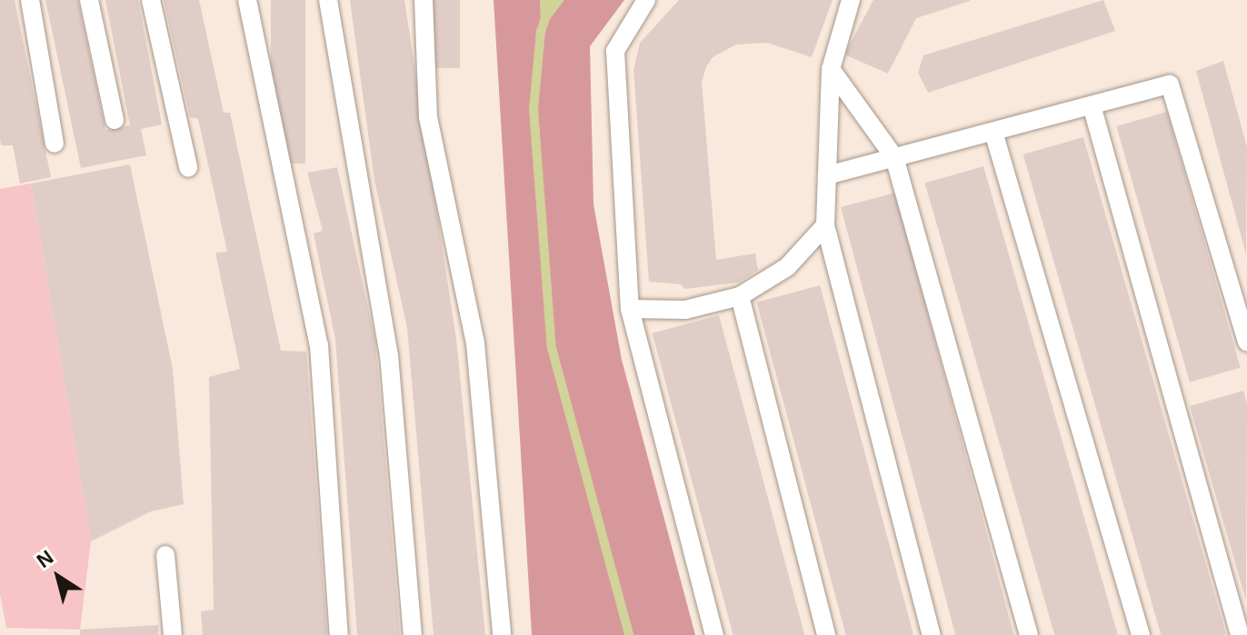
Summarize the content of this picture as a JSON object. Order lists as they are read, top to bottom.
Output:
{
  "north": "top left"
}
